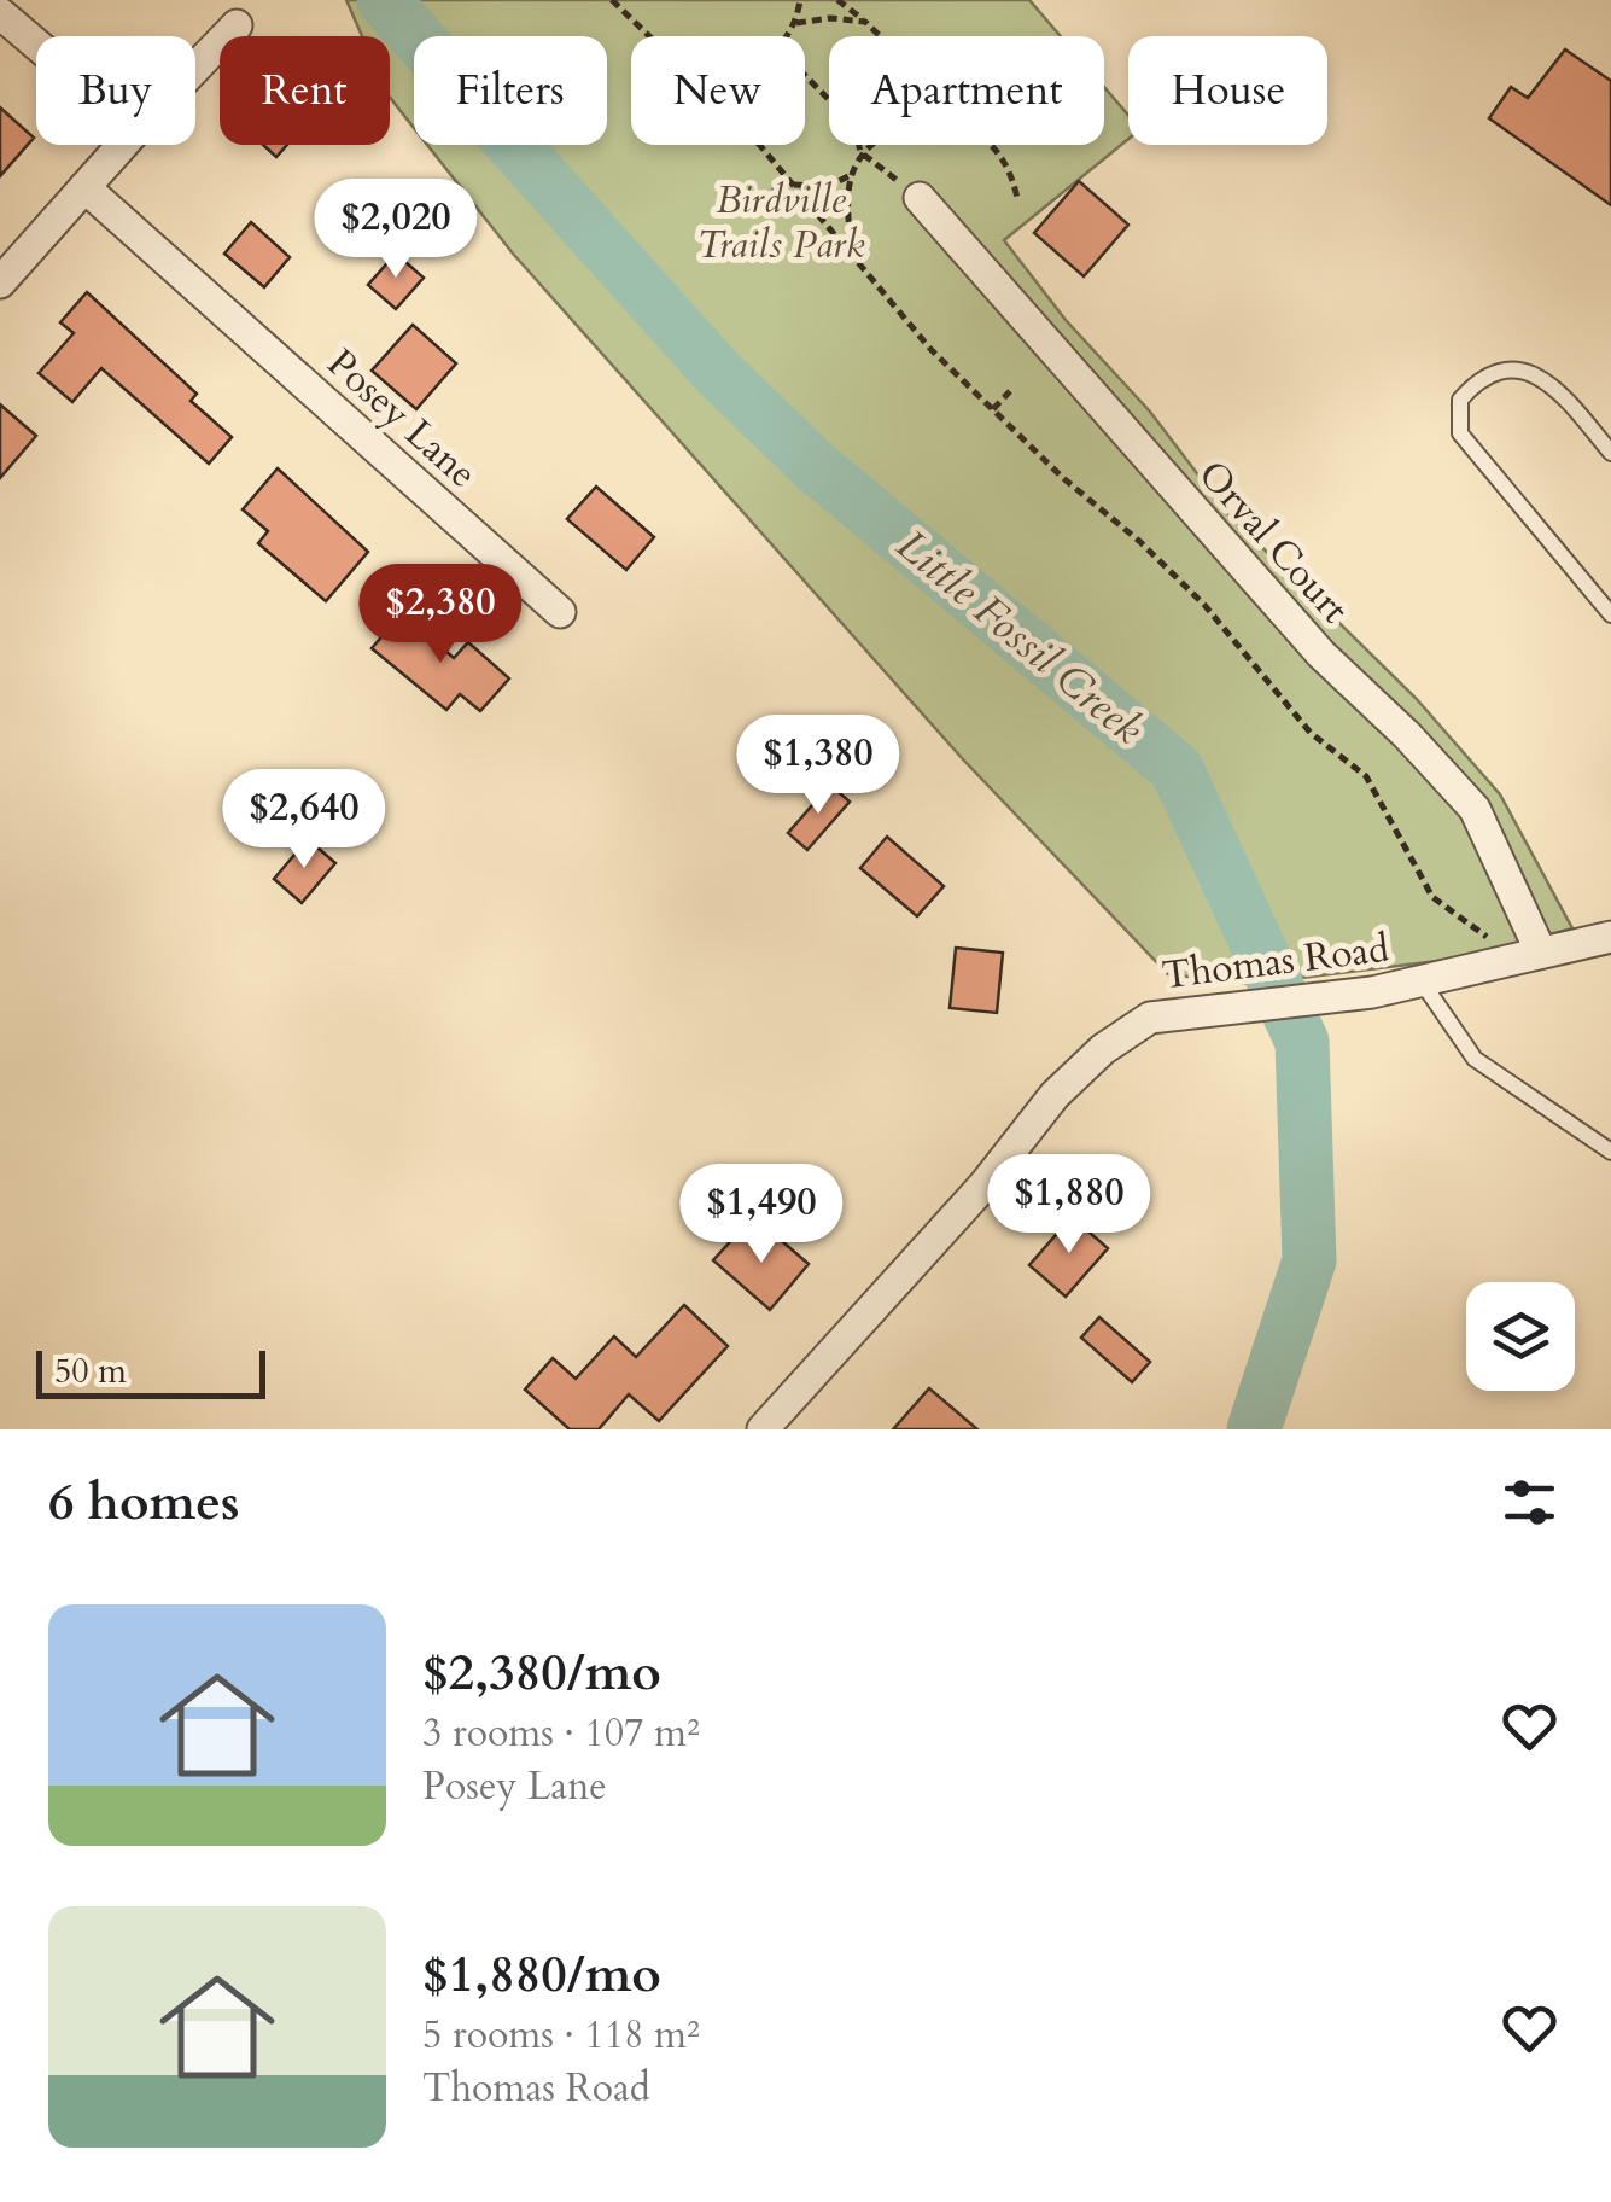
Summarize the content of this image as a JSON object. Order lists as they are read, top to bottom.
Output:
{
  "streets": {
    "street": ["Posey Lane", "Orval Court", "Thomas Road"]
  },
  "crossings": [
    ["Orval Court", "Thomas Road"]
  ],
  "water": ["Little Fossil Creek"],
  "parks": ["Birdville Trails Park"],
  "scale_bar": "50 m",
  "page": {
    "chip": [
      "Buy",
      "Rent",
      "Filters",
      "New",
      "Apartment",
      "House"
    ],
    "price": [
      "$2,020",
      "$2,380",
      "$1,380",
      "$2,640",
      "$1,880",
      "$1,490"
    ],
    "scale": "50 m",
    "heading": "6 homes",
    "list": [
      {
        "name": "$2,380/mo",
        "note": "3 rooms · 107 m² · Posey Lane"
      },
      {
        "name": "$1,880/mo",
        "note": "5 rooms · 118 m² · Thomas Road"
      }
    ]
  }
}
